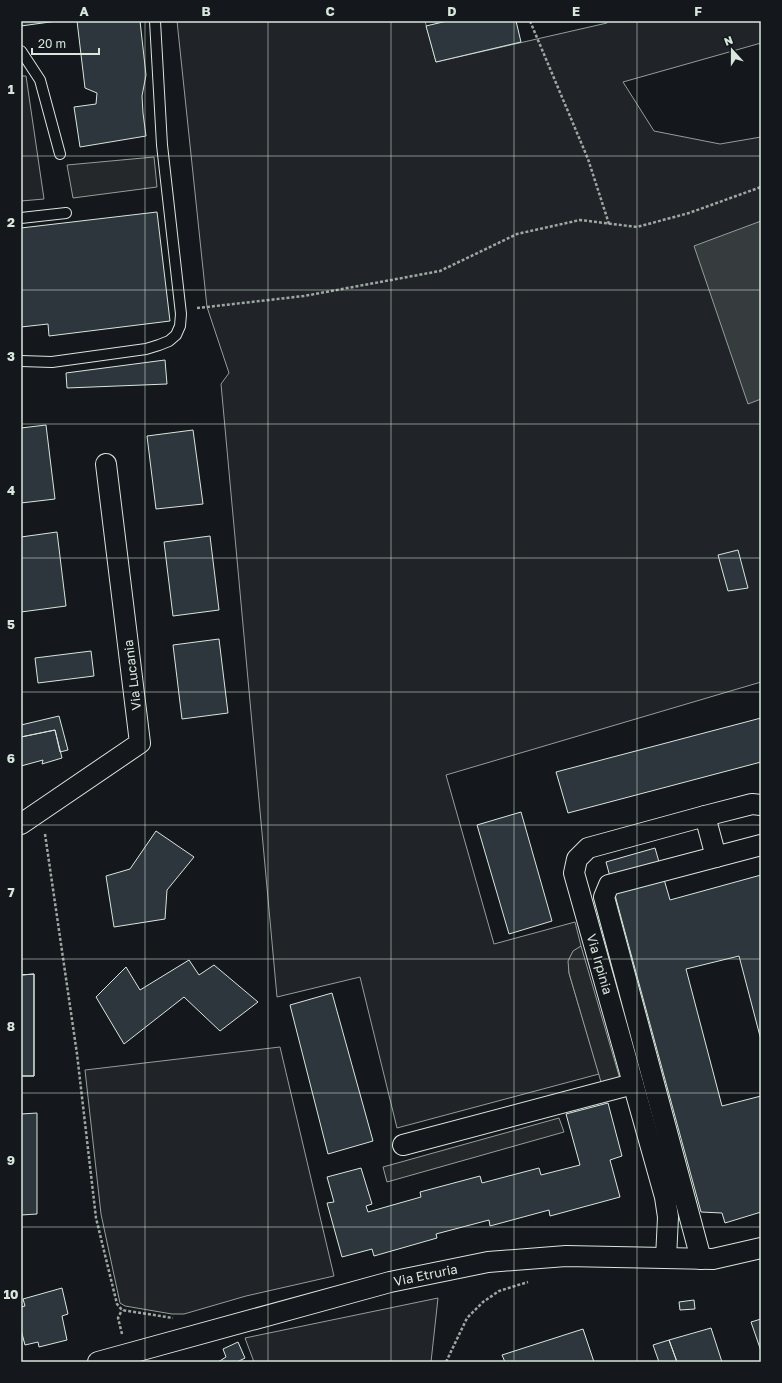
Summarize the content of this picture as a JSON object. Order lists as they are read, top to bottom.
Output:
{
  "streets": {
    "street": ["Via Lucania", "Via Irpinia", "Via Etruria"]
  },
  "crossings": [
    ["Via Irpinia", "Via Etruria"]
  ],
  "scale_bar": "20 m",
  "north": "top",
  "grid": {
    "columns": [
      "A",
      "B",
      "C",
      "D",
      "E",
      "F"
    ],
    "rows": [
      "1",
      "2",
      "3",
      "4",
      "5",
      "6",
      "7",
      "8",
      "9",
      "10"
    ]
  }
}
